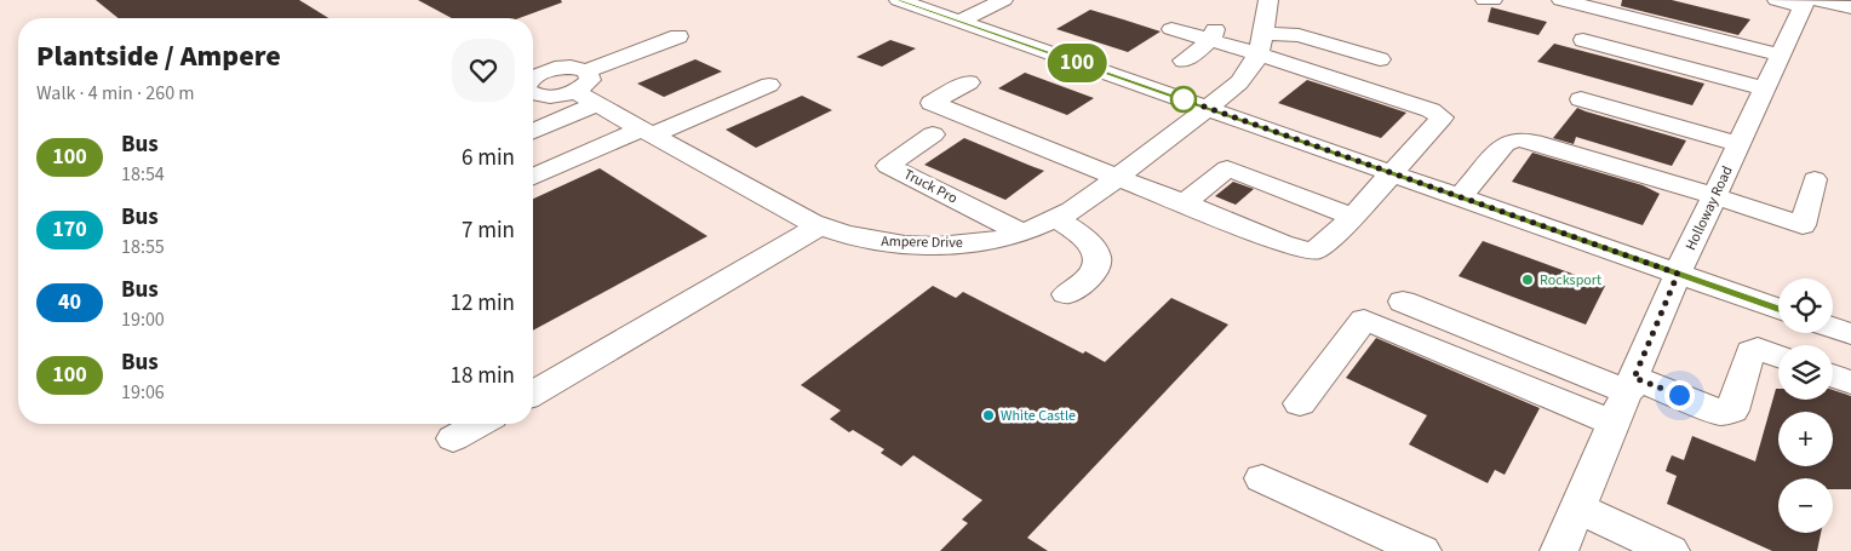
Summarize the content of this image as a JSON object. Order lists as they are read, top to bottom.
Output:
{
  "streets": {
    "street": ["Truck Pro", "Holloway Road", "Ampere Drive"]
  },
  "crossings": [
    ["Truck Pro", "Ampere Drive"]
  ],
  "places": ["Rocksport", "White Castle"],
  "lines": ["bus line 100"],
  "page": {
    "on_map": "100",
    "heading": ["Plantside / Ampere", "Walk · 4 min · 260 m"],
    "list": [
      {
        "mark": "100",
        "name": "Bus",
        "note": "18:54",
        "value": "6 min"
      },
      {
        "mark": "170",
        "name": "Bus",
        "note": "18:55",
        "value": "7 min"
      },
      {
        "mark": "40",
        "name": "Bus",
        "note": "19:00",
        "value": "12 min"
      },
      {
        "mark": "100",
        "name": "Bus",
        "note": "19:06",
        "value": "18 min"
      }
    ],
    "map_buttons": ["+", "−"]
  }
}
